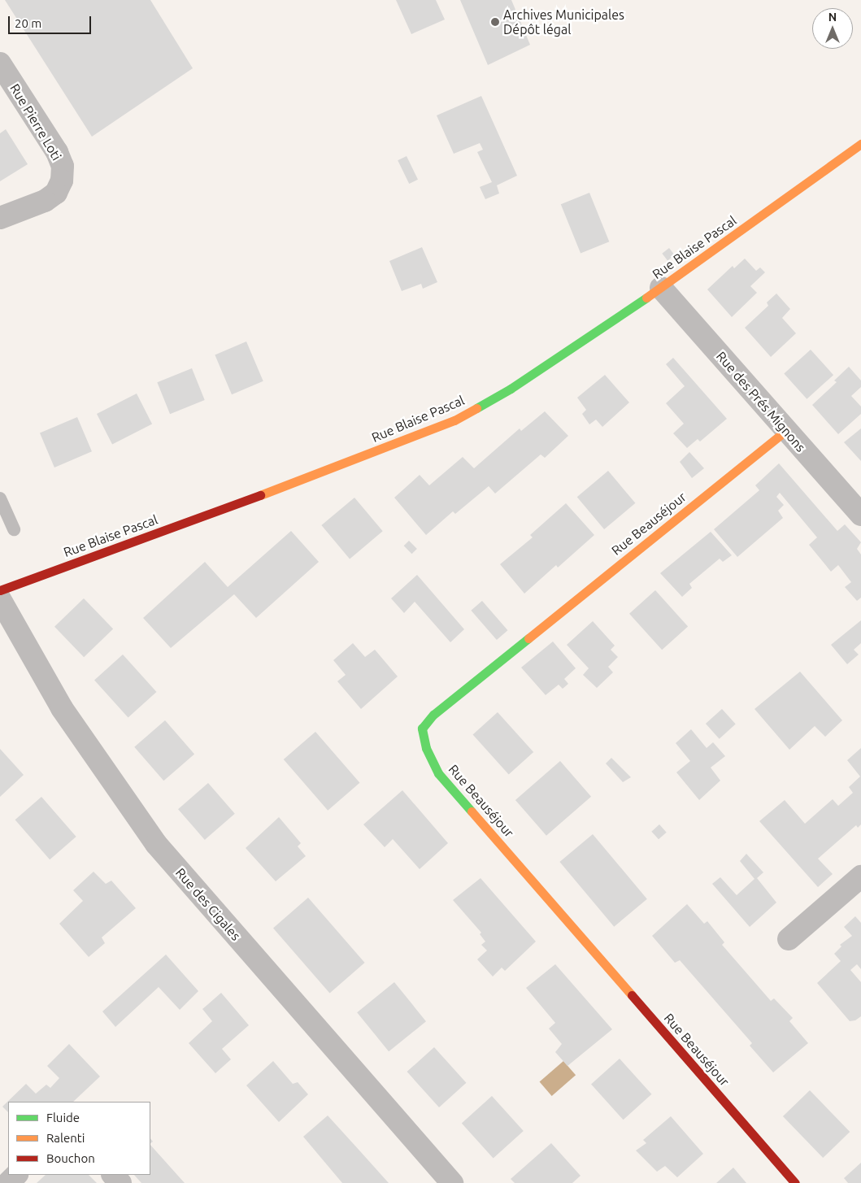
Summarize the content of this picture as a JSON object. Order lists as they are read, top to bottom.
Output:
{
  "streets": {
    "street": [
      "Rue Pierre Loti",
      "Rue Blaise Pascal",
      "Rue des Prés Mignons",
      "Rue Beauséjour",
      "Rue des Cigales"
    ]
  },
  "crossings": [
    ["Rue Blaise Pascal", "Rue des Prés Mignons"],
    ["Rue des Prés Mignons", "Rue Beauséjour"]
  ],
  "places": ["Archives Municipales Dépôt légal"],
  "legend": ["Fluide", "Ralenti", "Bouchon"],
  "scale_bar": "20 m",
  "north": "top"
}
